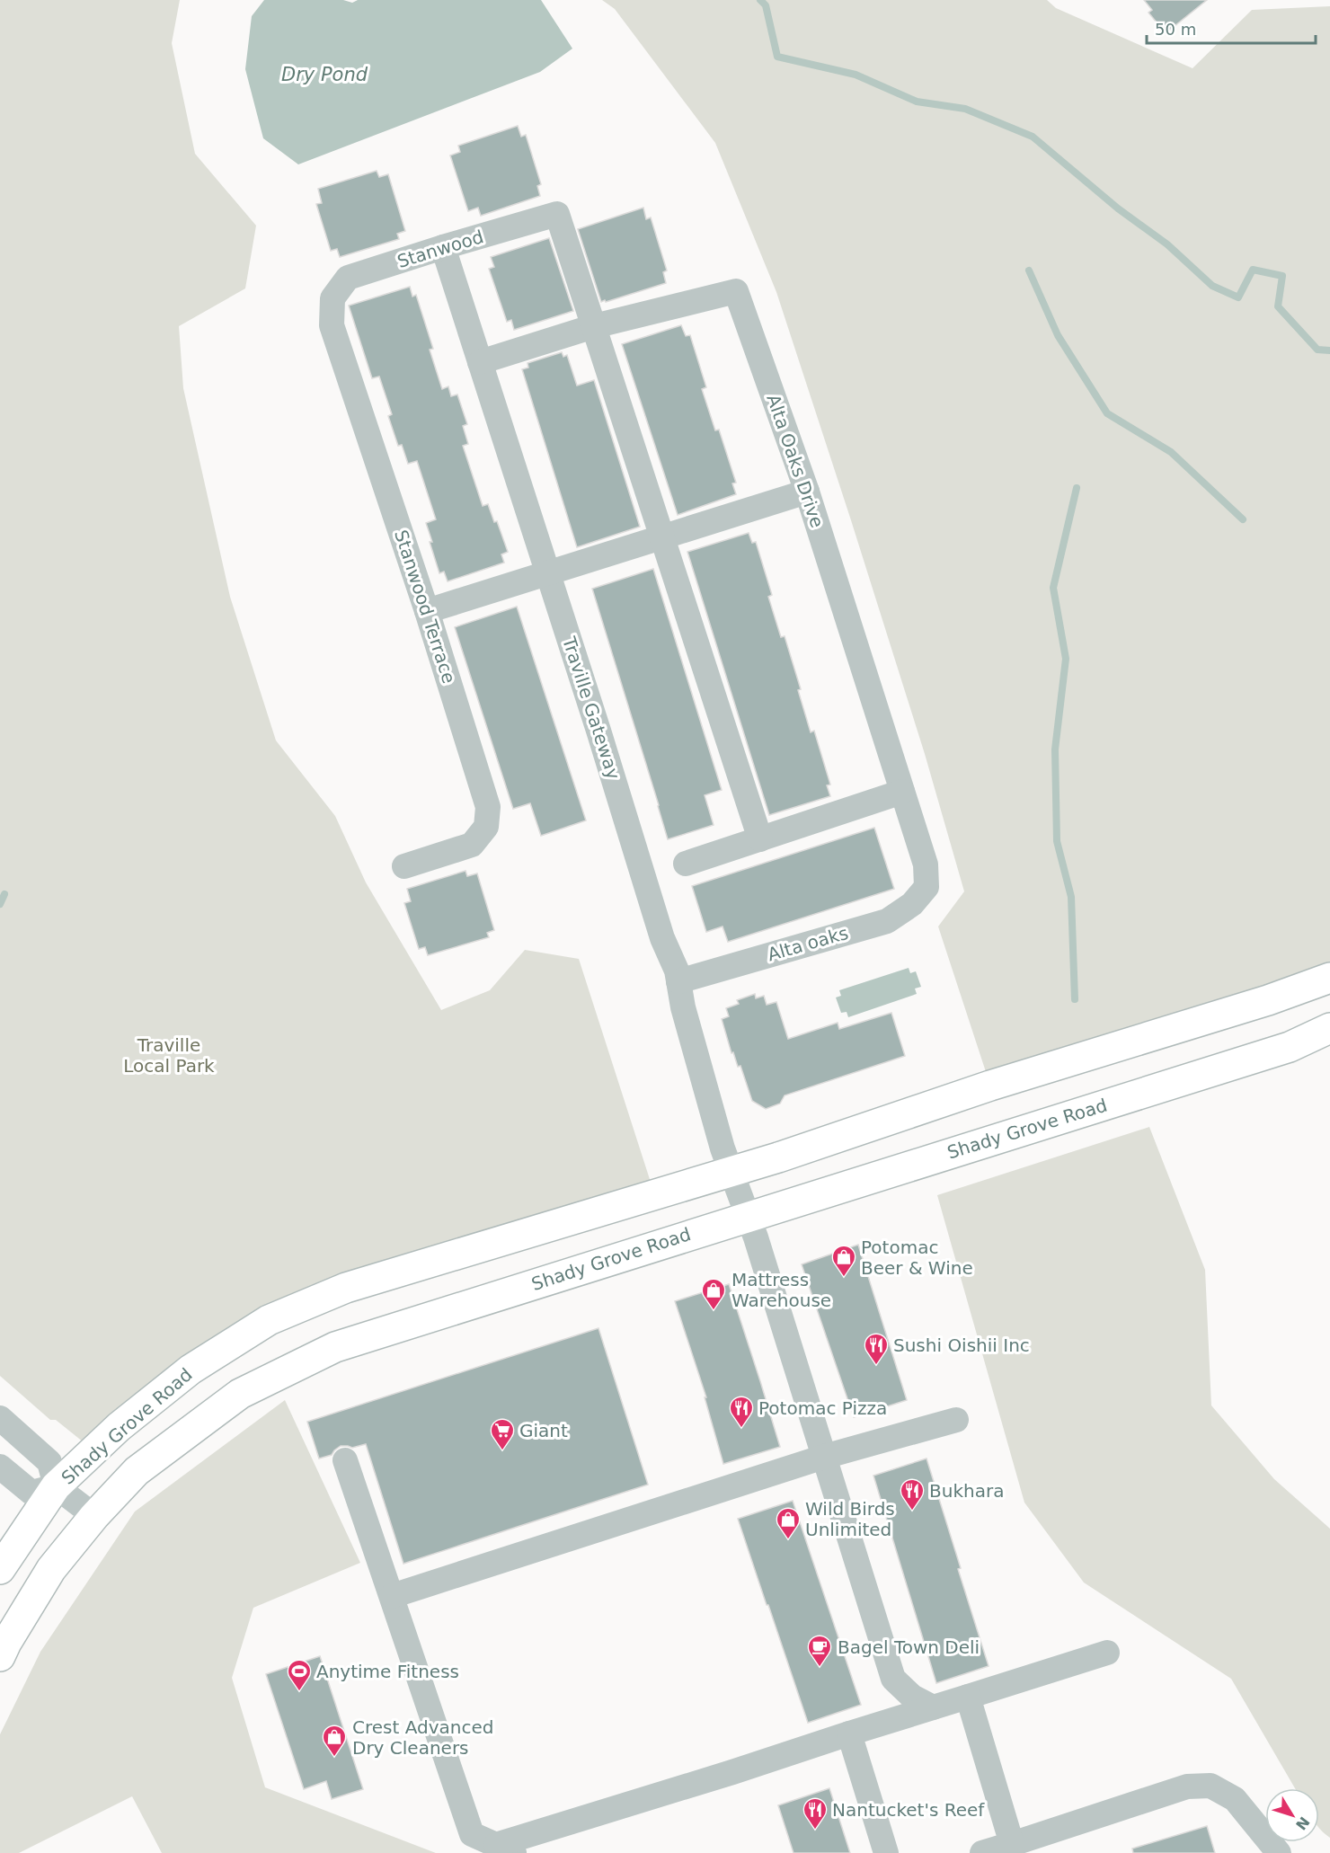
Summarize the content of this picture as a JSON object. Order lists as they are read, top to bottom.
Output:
{
  "streets": {
    "main road": ["Shady Grove Road"],
    "street": [
      "Stanwood",
      "Alta Oaks Drive",
      "Stanwood Terrace",
      "Traville Gateway",
      "Alta oaks"
    ]
  },
  "crossings": [
    ["Stanwood", "Alta Oaks Drive"],
    ["Stanwood", "Stanwood Terrace"],
    ["Stanwood", "Traville Gateway"],
    ["Alta Oaks Drive", "Traville Gateway"],
    ["Alta Oaks Drive", "Alta oaks"],
    ["Traville Gateway", "Alta oaks"],
    ["Traville Gateway", "Shady Grove Road"]
  ],
  "water": ["Dry Pond"],
  "parks": ["Traville Local Park"],
  "places": {
    "shop": [
      "Potomac Beer & Wine",
      "Mattress Warehouse",
      "Wild Birds Unlimited",
      "Crest Advanced Dry Cleaners"
    ],
    "restaurant": [
      "Sushi Oishii Inc",
      "Potomac Pizza",
      "Bukhara",
      "Nantucket's Reef"
    ],
    "supermarket": ["Giant"],
    "cafe": ["Bagel Town Deli"],
    "sports": ["Anytime Fitness"]
  },
  "scale_bar": "50 m",
  "north": "bottom right"
}
